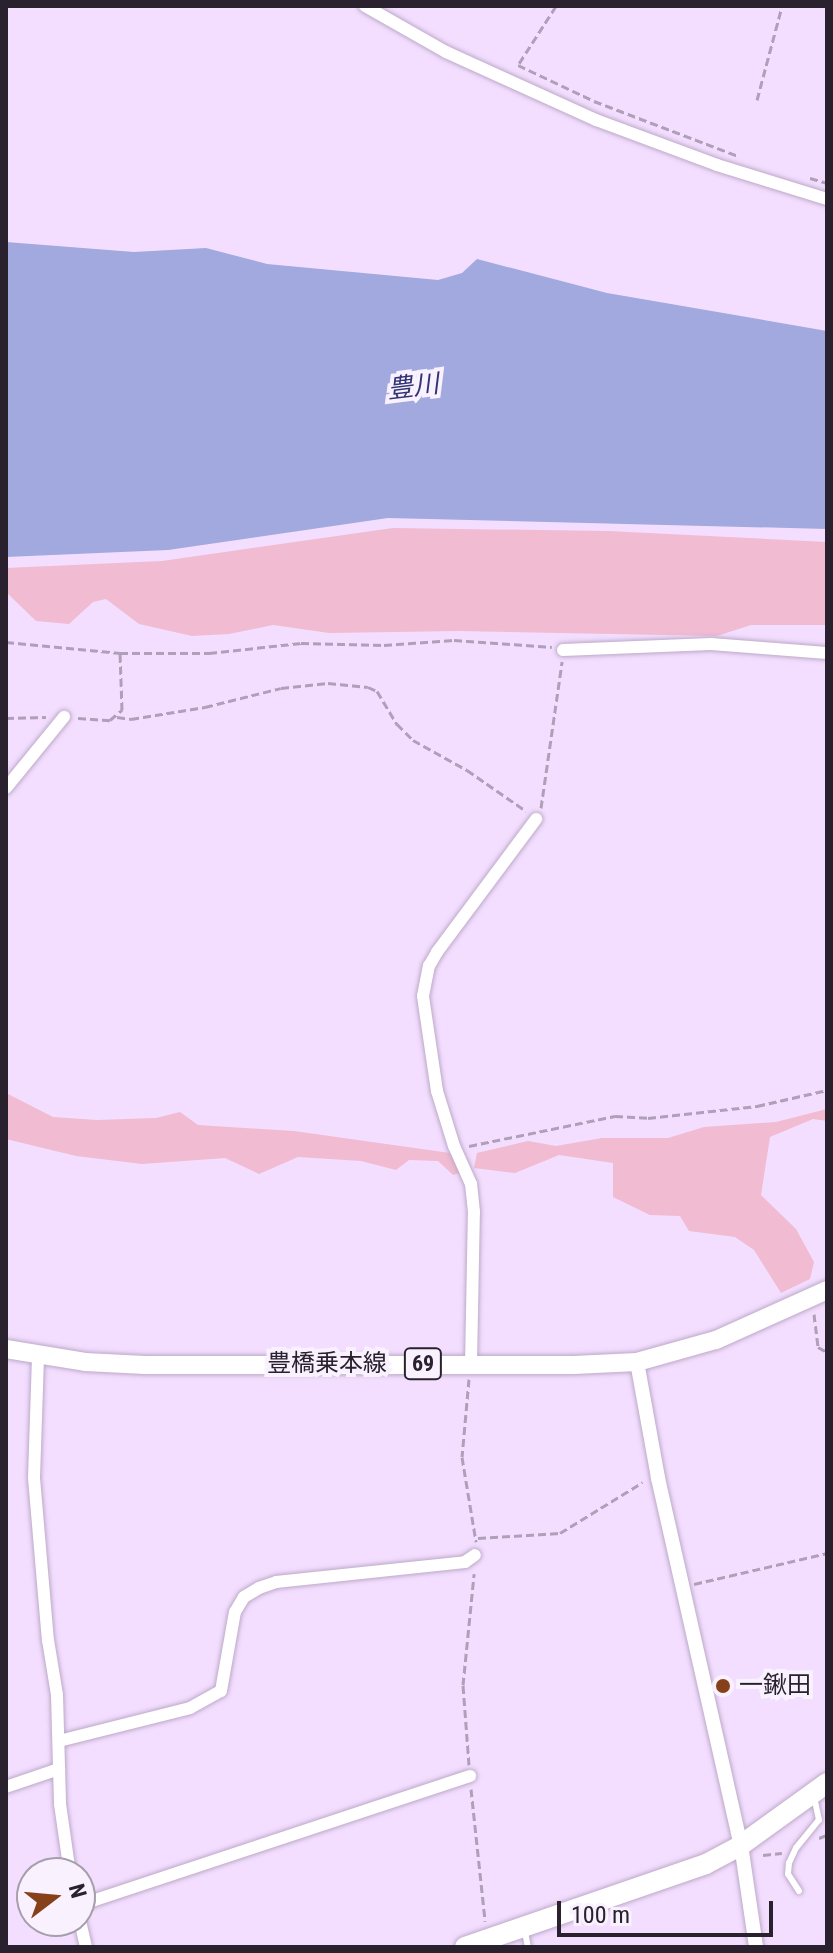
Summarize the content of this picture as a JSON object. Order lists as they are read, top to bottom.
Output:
{
  "streets": {
    "main road": ["豊橋乗本線", "69"]
  },
  "water": ["豊川"],
  "places": ["一鍬田"],
  "scale_bar": "100 m",
  "north": "right"
}
